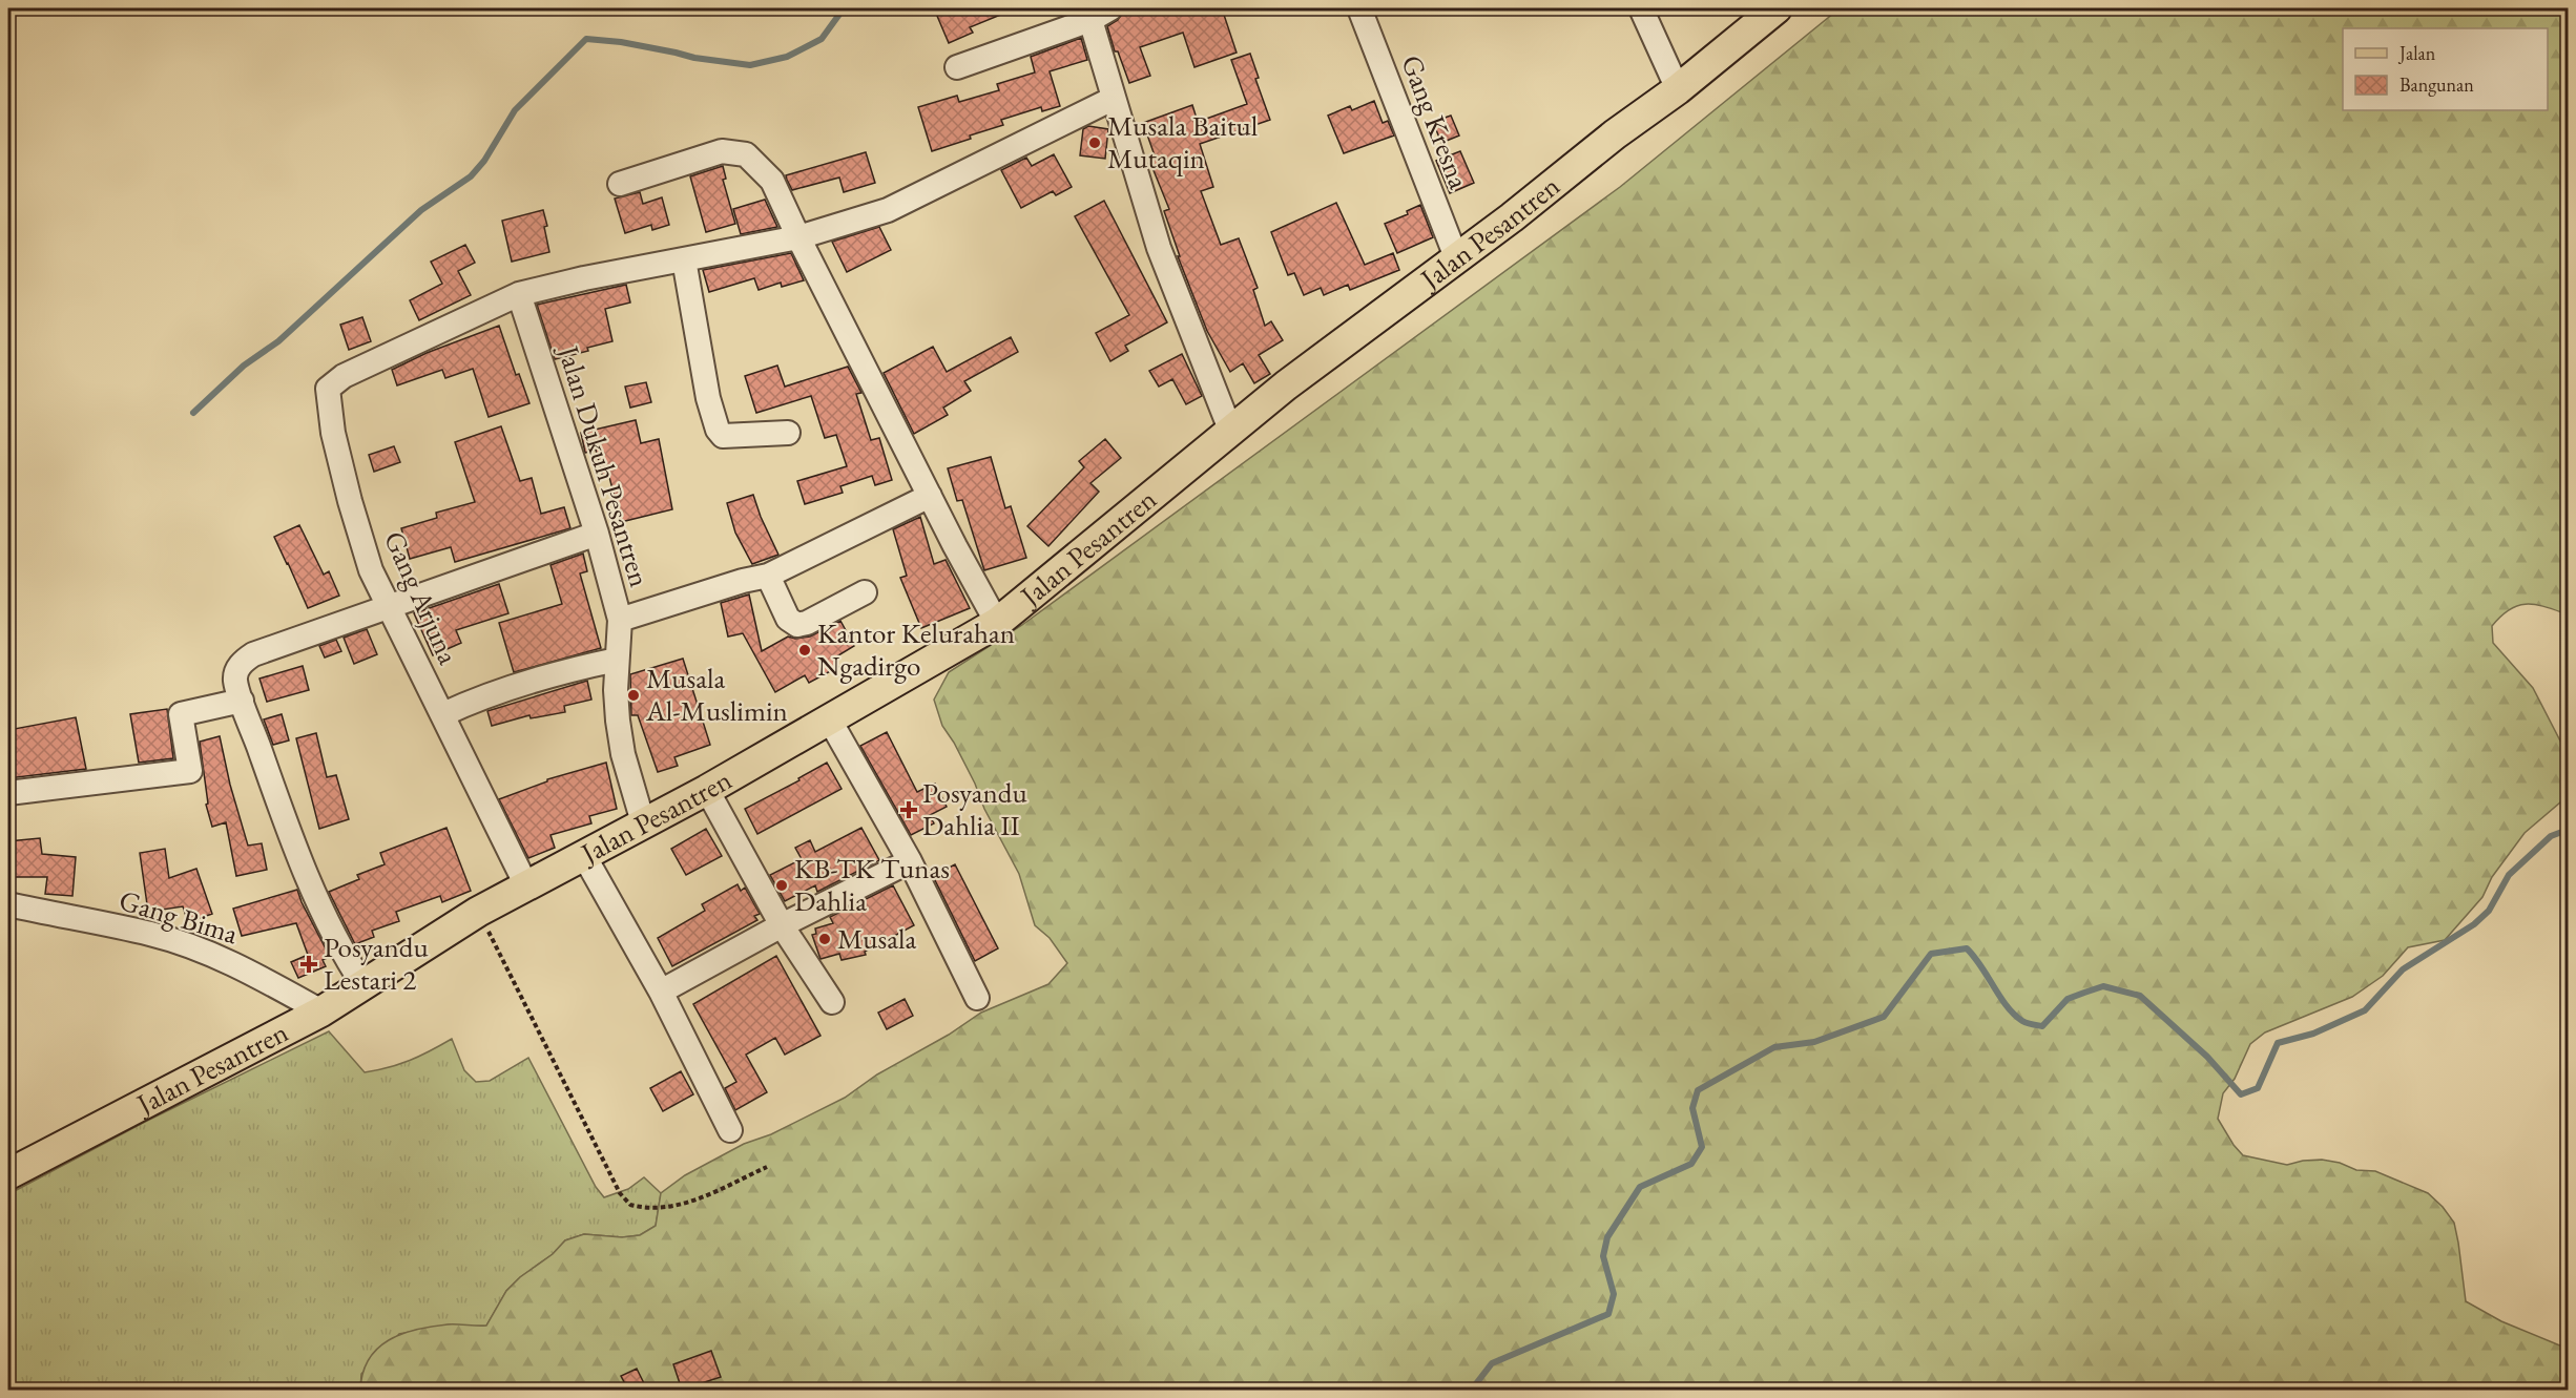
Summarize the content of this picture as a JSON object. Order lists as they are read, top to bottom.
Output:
{
  "streets": {
    "main road": ["Jalan Pesantren"],
    "street": [
      "Gang Kresna",
      "Jalan Dukuh Pesantren",
      "Gang Arjuna",
      "Gang Bima"
    ]
  },
  "crossings": [
    ["Gang Kresna", "Jalan Pesantren"],
    ["Jalan Pesantren", "Jalan Dukuh Pesantren"],
    ["Jalan Pesantren", "Gang Arjuna"],
    ["Jalan Pesantren", "Gang Bima"],
    ["Jalan Dukuh Pesantren", "Gang Arjuna"]
  ],
  "places": {
    "other": [
      "Musala Baitul Mutaqin",
      "Kantor Kelurahan Ngadirgo",
      "Musala Al-Muslimin",
      "KB-TK Tunas Dahlia",
      "Musala"
    ],
    "health": ["Posyandu Dahlia II", "Posyandu Lestari 2"]
  },
  "legend": ["Jalan", "Bangunan"]
}
